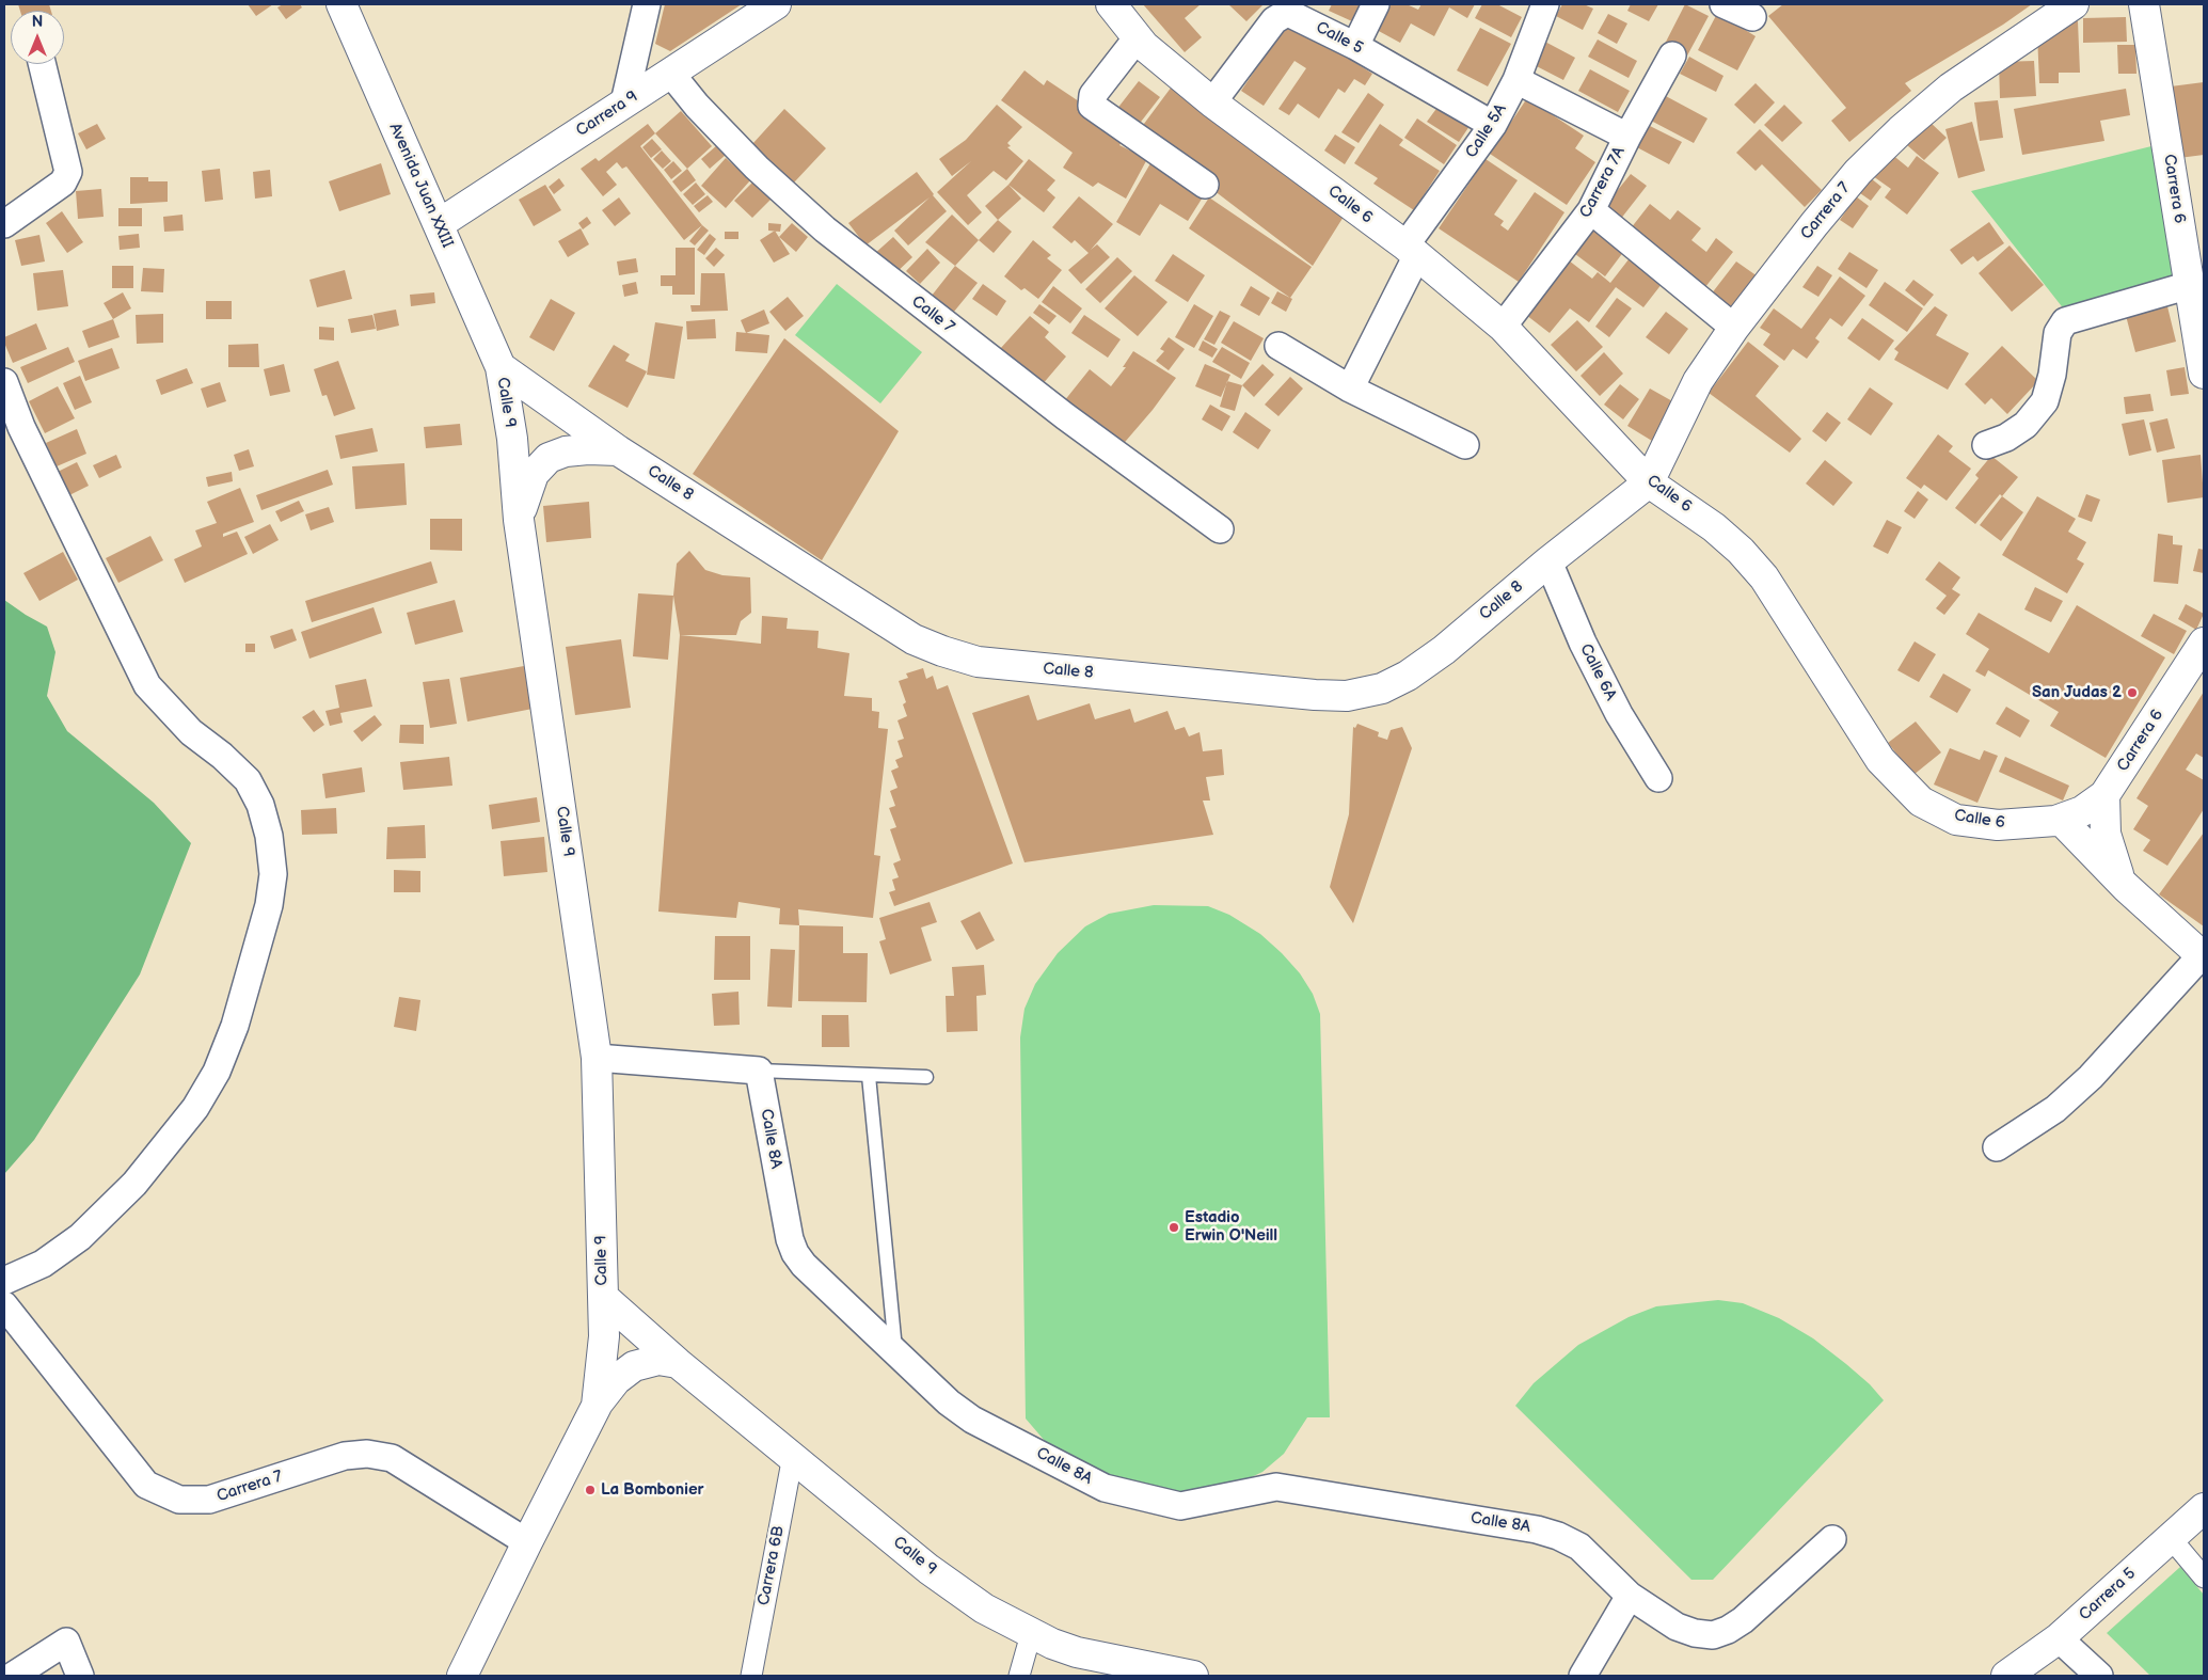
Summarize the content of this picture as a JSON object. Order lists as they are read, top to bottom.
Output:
{
  "streets": {
    "street": [
      "Calle 5",
      "Carrera 9",
      "Calle 5A",
      "Carrera 7A",
      "Avenida Juan XXIII",
      "Carrera 6",
      "Calle 6",
      "Carrera 7",
      "Calle 7",
      "Calle 9",
      "Calle 8",
      "Calle 6A",
      "Calle 8A",
      "Carrera 6B",
      "Carrera 5"
    ]
  },
  "crossings": [
    ["Calle 5", "Calle 5A"],
    ["Calle 5", "Calle 6"],
    ["Carrera 9", "Avenida Juan XXIII"],
    ["Carrera 9", "Calle 7"],
    ["Calle 5A", "Calle 6"],
    ["Carrera 7A", "Calle 6"],
    ["Avenida Juan XXIII", "Calle 9"],
    ["Avenida Juan XXIII", "Calle 8"],
    ["Carrera 6", "Calle 6"],
    ["Calle 6", "Carrera 7"],
    ["Calle 6", "Calle 8"],
    ["Carrera 7", "Calle 9"],
    ["Carrera 7", "Calle 8"],
    ["Calle 9", "Calle 8"],
    ["Calle 9", "Carrera 6B"],
    ["Calle 8", "Calle 6A"]
  ],
  "places": ["San Judas 2", "Estadio Erwin O'Neill", "La Bombonier"],
  "north": "top"
}
